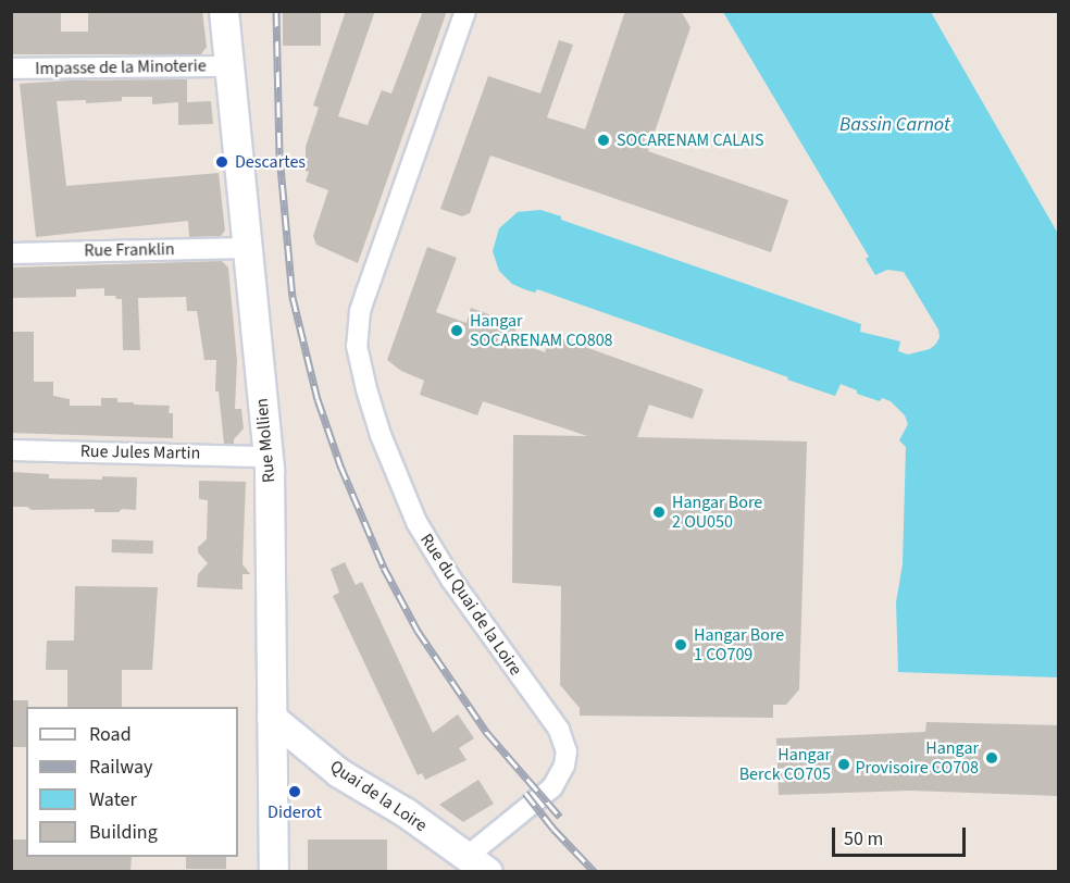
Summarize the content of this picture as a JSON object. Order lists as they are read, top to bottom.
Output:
{
  "streets": {
    "street": [
      "Impasse de la Minoterie",
      "Rue Franklin",
      "Rue Mollien",
      "Rue Jules Martin",
      "Rue du Quai de la Loire",
      "Quai de la Loire"
    ]
  },
  "crossings": [
    ["Impasse de la Minoterie", "Rue Mollien"],
    ["Rue Franklin", "Rue Mollien"],
    ["Rue Mollien", "Rue Jules Martin"],
    ["Rue Mollien", "Quai de la Loire"],
    ["Rue du Quai de la Loire", "Quai de la Loire"]
  ],
  "water": ["Bassin Carnot"],
  "places": [
    "SOCARENAM CALAIS",
    "Descartes",
    "Hangar SOCARENAM CO808",
    "Hangar Bore 2 OU050",
    "Hangar Bore 1 CO709",
    "Hangar Provisoire CO708",
    "Hangar Berck CO705",
    "Diderot"
  ],
  "legend": [
    "Road",
    "Railway",
    "Water",
    "Building"
  ],
  "scale_bar": "50 m"
}
